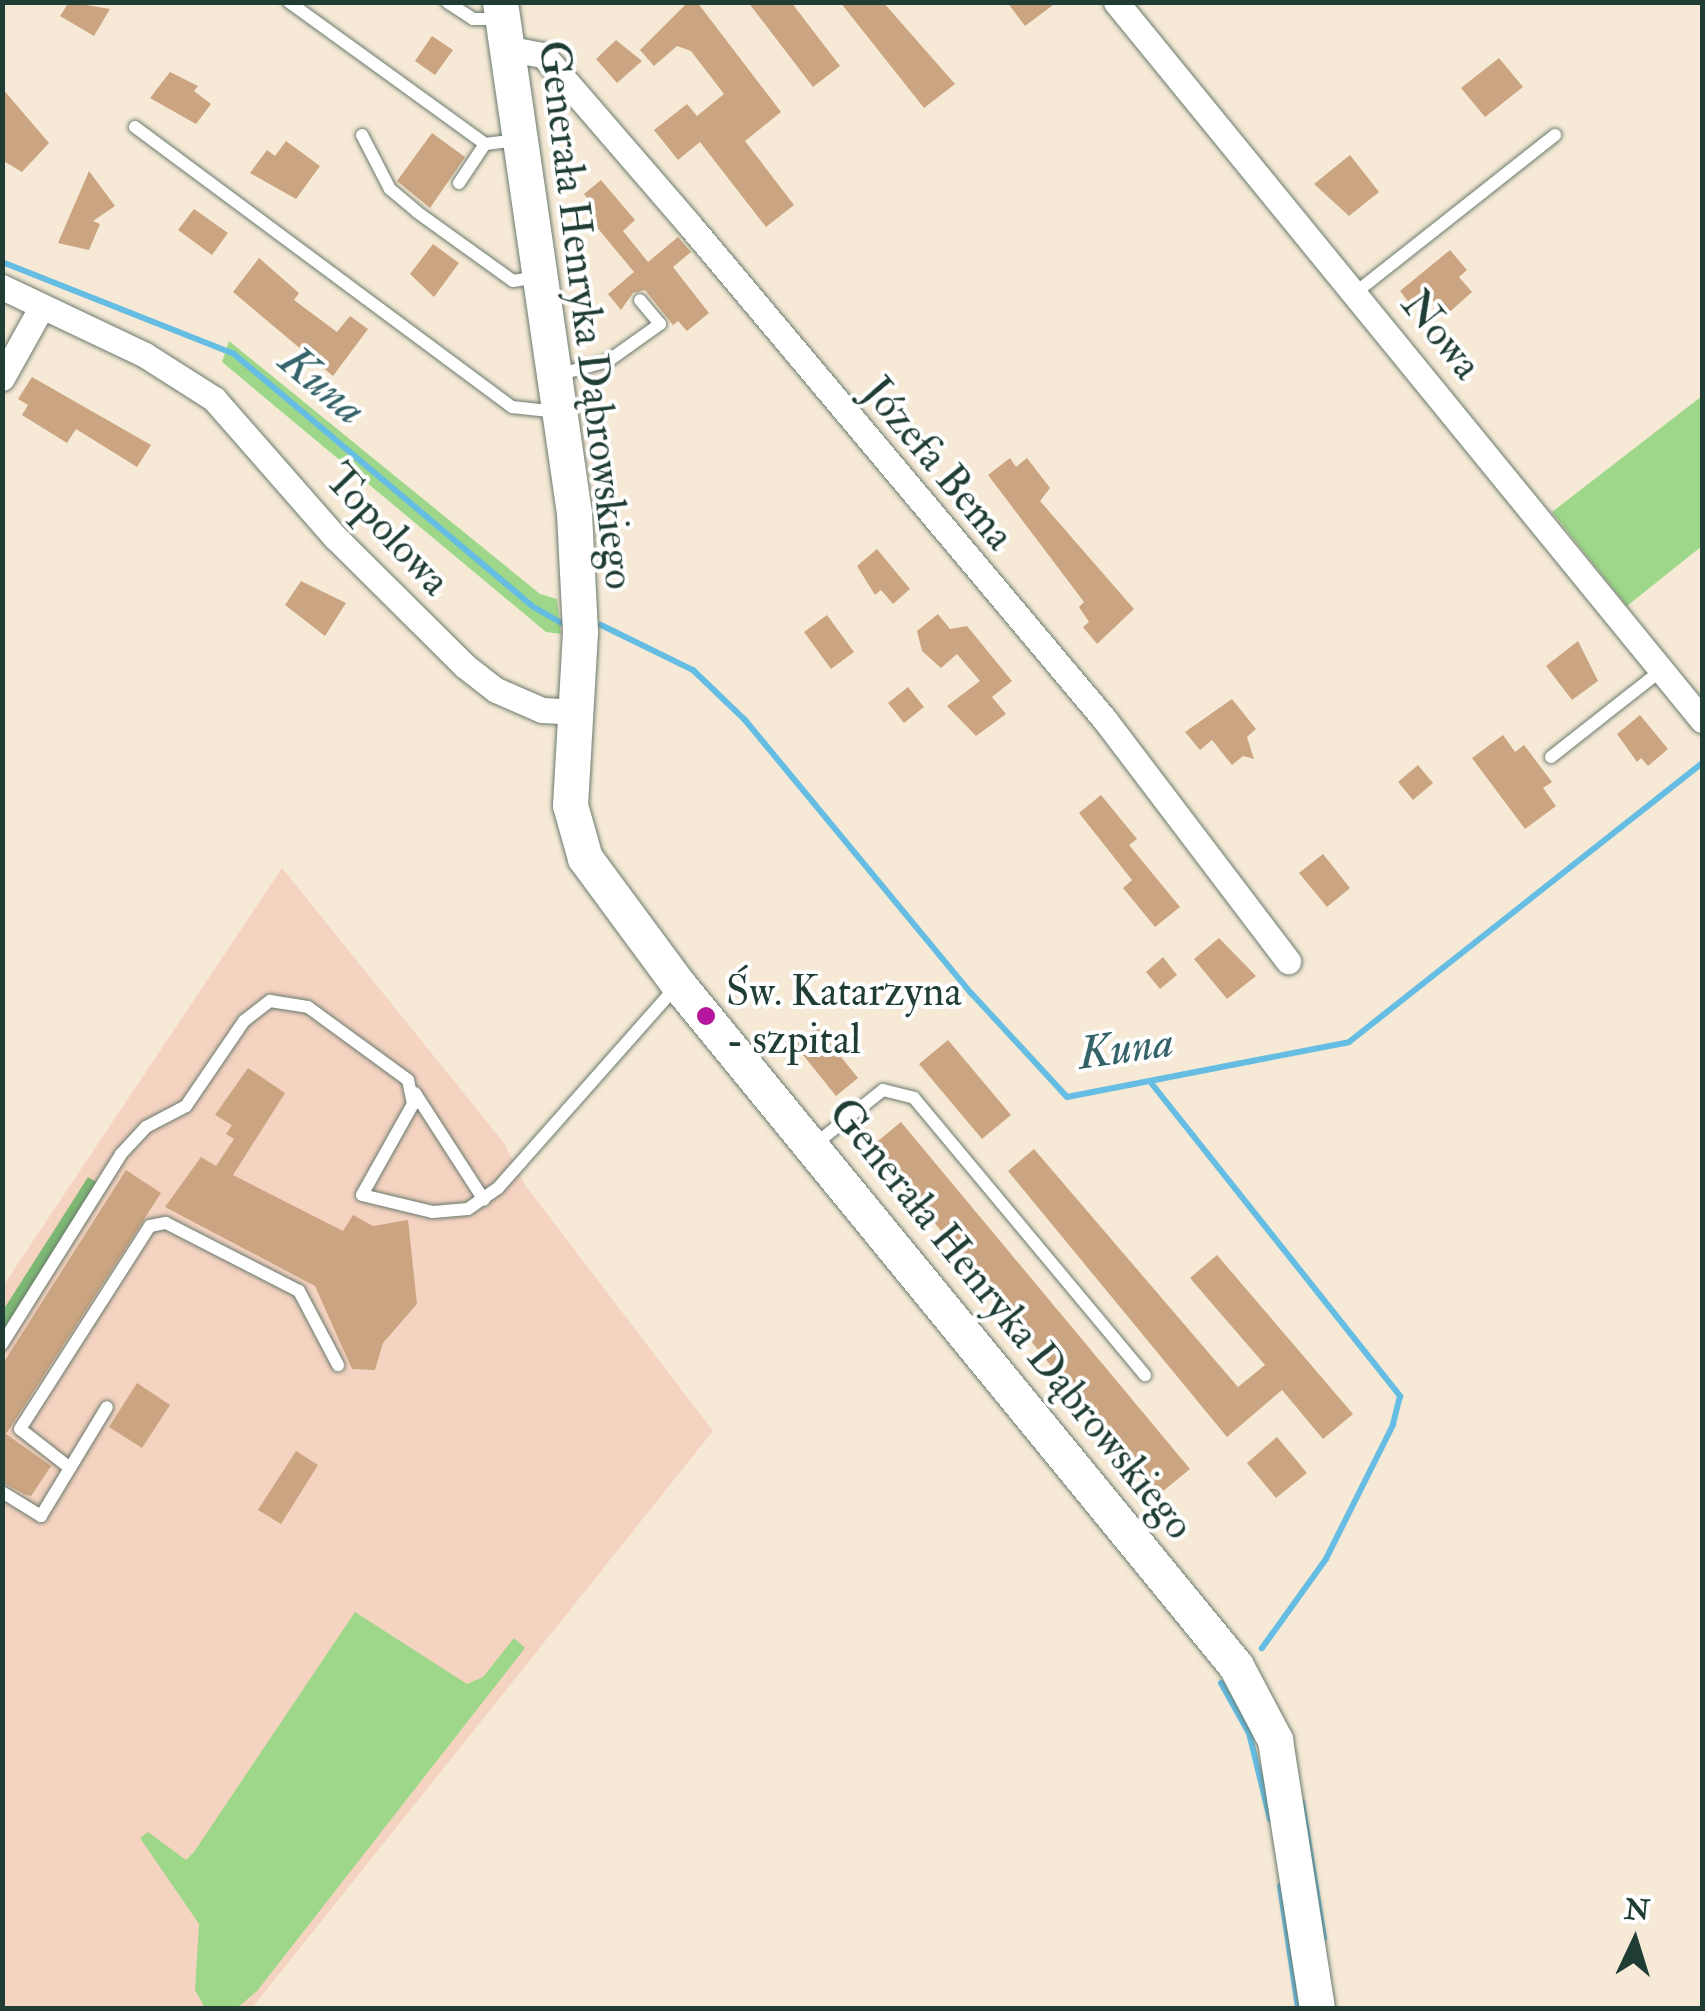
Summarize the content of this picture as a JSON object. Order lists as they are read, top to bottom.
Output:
{
  "streets": {
    "street": [
      "Generała Henryka Dąbrowskiego",
      "Nowa",
      "Józefa Bema",
      "Topolowa"
    ]
  },
  "crossings": [
    ["Generała Henryka Dąbrowskiego", "Józefa Bema"],
    ["Generała Henryka Dąbrowskiego", "Topolowa"]
  ],
  "water": ["Kuna"],
  "places": ["Św. Katarzyna - szpital"],
  "north": "top"
}
